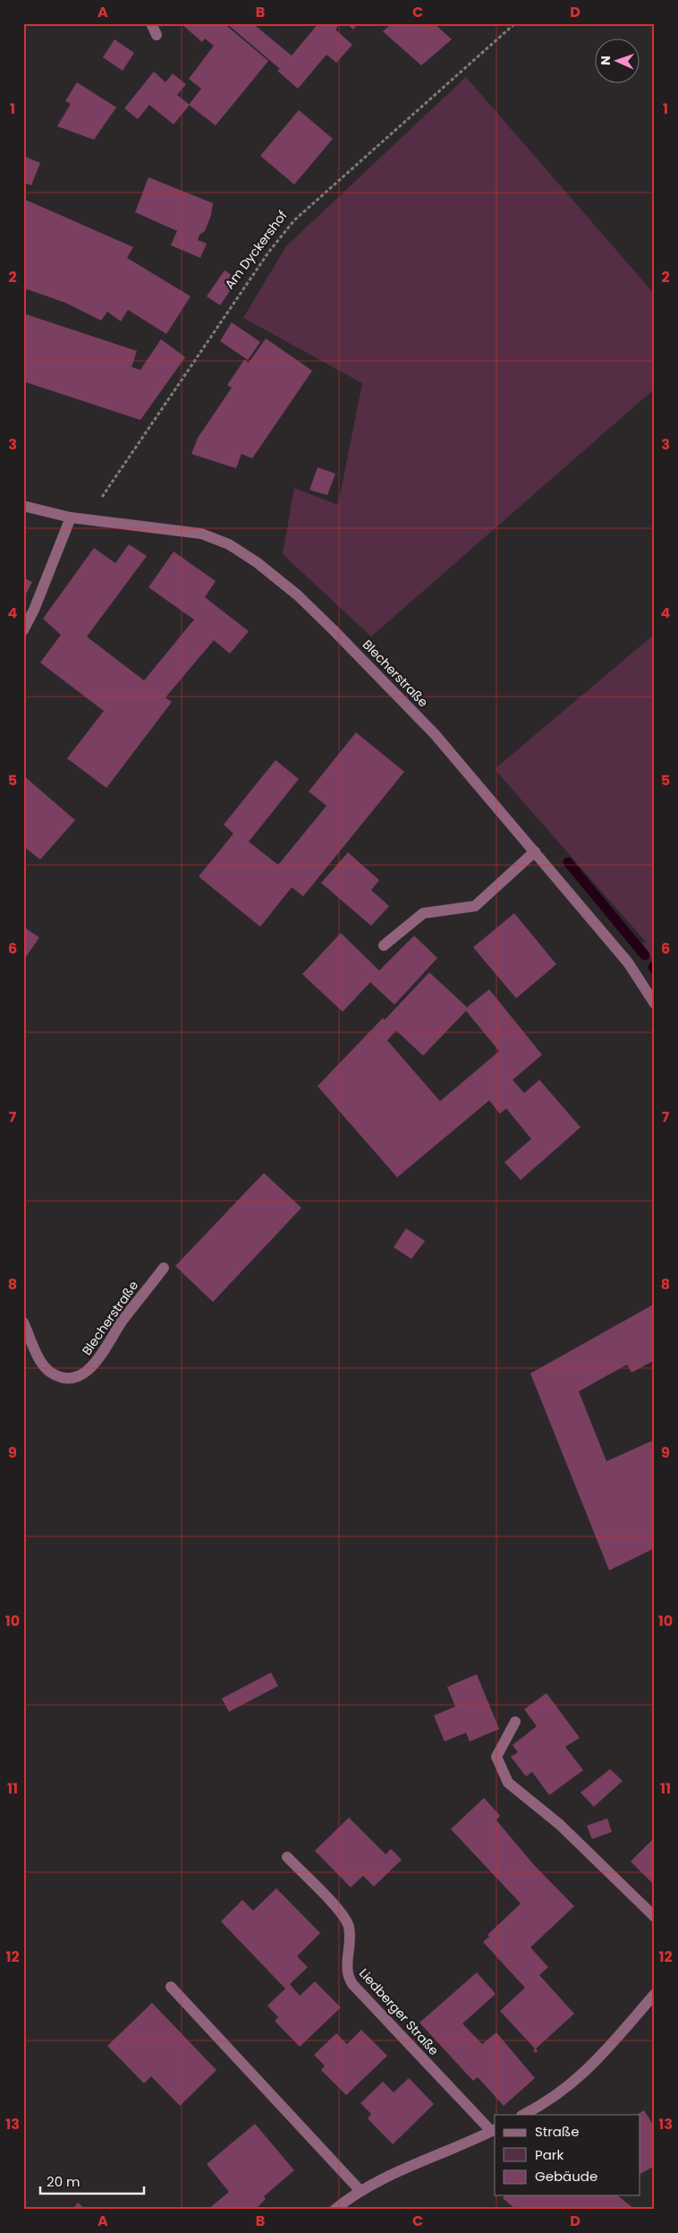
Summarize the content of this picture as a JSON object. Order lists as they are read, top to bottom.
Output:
{
  "streets": {
    "street": ["Blecherstraße", "Liedberger Straße"],
    "path": ["Am Dyckershof"]
  },
  "crossings": [
    ["Am Dyckershof", "Blecherstraße"]
  ],
  "legend": ["Straße", "Park", "Gebäude"],
  "scale_bar": "20 m",
  "north": "left",
  "grid": {
    "columns": [
      "A",
      "B",
      "C",
      "D"
    ],
    "rows": [
      "1",
      "2",
      "3",
      "4",
      "5",
      "6",
      "7",
      "8",
      "9",
      "10",
      "11",
      "12",
      "13"
    ]
  }
}
